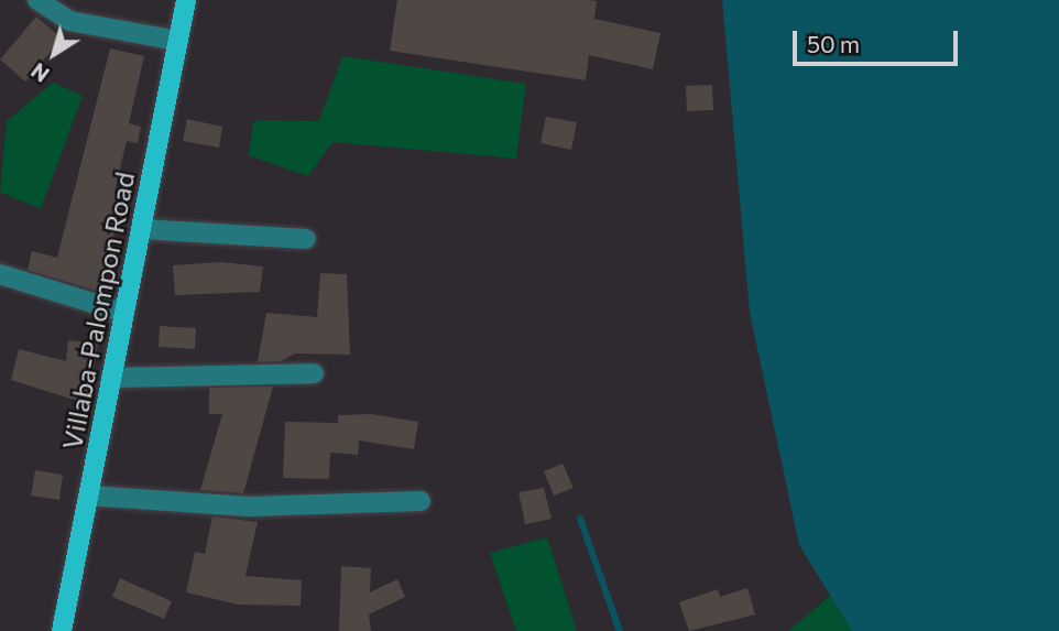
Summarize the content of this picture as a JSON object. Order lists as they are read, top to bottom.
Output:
{
  "streets": {
    "main road": ["Villaba-Palompon Road"]
  },
  "scale_bar": "50 m",
  "north": "bottom left"
}
